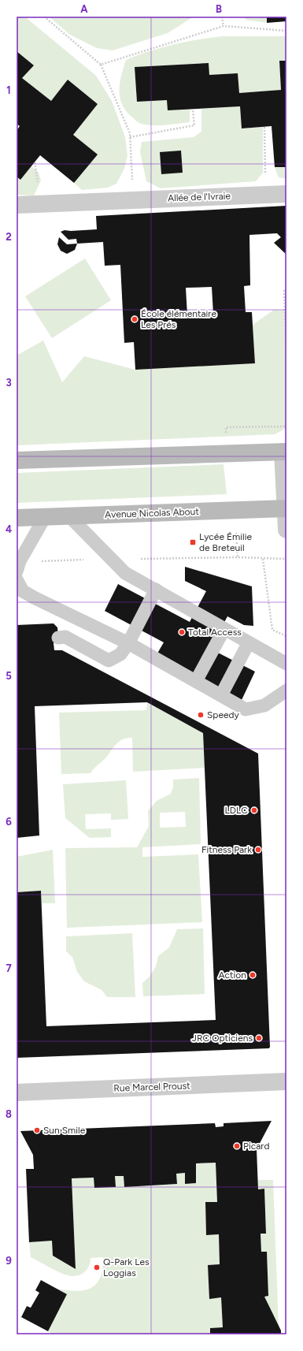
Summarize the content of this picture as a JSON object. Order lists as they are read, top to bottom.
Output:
{
  "streets": {
    "main road": ["Avenue Nicolas About"],
    "street": ["Allée de l'Ivraie", "Rue Marcel Proust"]
  },
  "places": {
    "other": [
      "École élémentaire Les Prés",
      "Total Access",
      "Speedy",
      "LDLC",
      "Fitness Park",
      "Action",
      "JRC Opticiens",
      "Sun Smile",
      "Picard",
      "Q-Park Les Loggias"
    ],
    "transit": ["Lycée Émilie de Breteuil"]
  },
  "grid": {
    "columns": ["A", "B"],
    "rows": [
      "1",
      "2",
      "3",
      "4",
      "5",
      "6",
      "7",
      "8",
      "9"
    ]
  }
}
